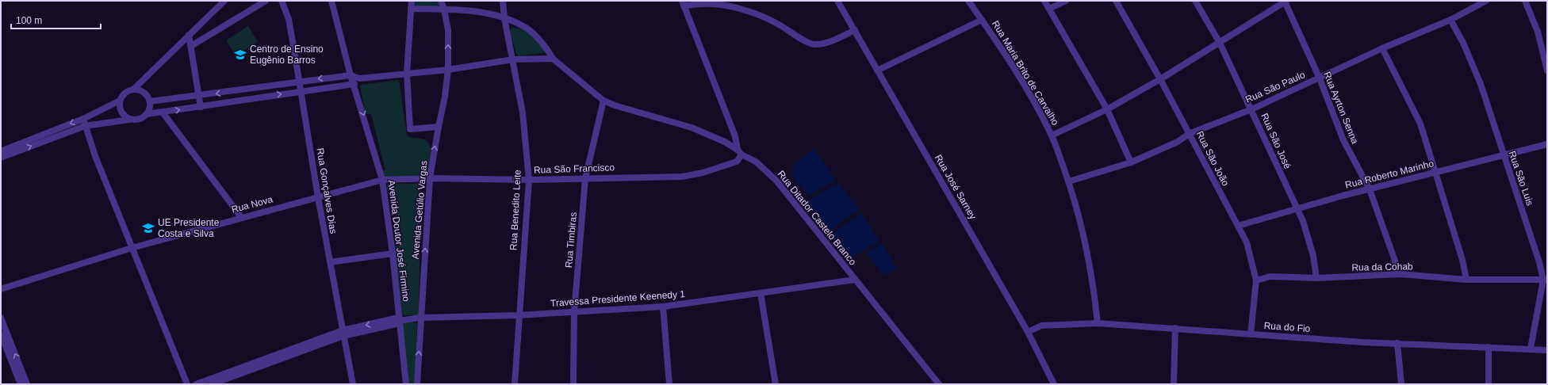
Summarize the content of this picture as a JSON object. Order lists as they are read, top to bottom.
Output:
{
  "streets": {
    "street": [
      "Rua Maria Brito de Carvalho",
      "Rua São Paulo",
      "Rua Ayrton Senna",
      "Rua São José",
      "Rua São João",
      "Rua São Francisco",
      "Rua Roberto Marinho",
      "Rua São Luis",
      "Rua José Sarney",
      "Rua Gonçalves Dias",
      "Rua Nova",
      "Avenida Getúlio Vargas",
      "Rua Benedito Leite",
      "Rua Ditador Castelo Branco",
      "Rua Timbiras",
      "Avenida Doutor José Firmino",
      "Rua da Cohab",
      "Travessa Presidente Keenedy 1",
      "Rua do Fio"
    ]
  },
  "crossings": [
    ["Rua Maria Brito de Carvalho", "Rua São Paulo"],
    ["Rua Maria Brito de Carvalho", "Rua do Fio"],
    ["Rua São Paulo", "Rua Ayrton Senna"],
    ["Rua São Paulo", "Rua São José"],
    ["Rua São Paulo", "Rua São João"],
    ["Rua São Paulo", "Rua São Luis"],
    ["Rua Ayrton Senna", "Rua Roberto Marinho"],
    ["Rua Ayrton Senna", "Rua da Cohab"],
    ["Rua São José", "Rua Roberto Marinho"],
    ["Rua São José", "Rua da Cohab"],
    ["Rua São João", "Rua Roberto Marinho"],
    ["Rua São João", "Rua da Cohab"],
    ["Rua São João", "Rua do Fio"],
    ["Rua São Francisco", "Rua Nova"],
    ["Rua São Francisco", "Avenida Getúlio Vargas"],
    ["Rua São Francisco", "Rua Benedito Leite"],
    ["Rua São Francisco", "Rua Ditador Castelo Branco"],
    ["Rua São Francisco", "Rua Timbiras"],
    ["Rua São Francisco", "Avenida Doutor José Firmino"],
    ["Rua Roberto Marinho", "Rua São Luis"],
    ["Rua São Luis", "Rua da Cohab"],
    ["Rua São Luis", "Rua do Fio"],
    ["Rua José Sarney", "Rua do Fio"],
    ["Rua Gonçalves Dias", "Rua Nova"],
    ["Rua Gonçalves Dias", "Travessa Presidente Keenedy 1"],
    ["Rua Nova", "Avenida Doutor José Firmino"],
    ["Avenida Getúlio Vargas", "Rua Ditador Castelo Branco"],
    ["Avenida Getúlio Vargas", "Travessa Presidente Keenedy 1"],
    ["Rua Benedito Leite", "Rua Ditador Castelo Branco"],
    ["Rua Benedito Leite", "Travessa Presidente Keenedy 1"],
    ["Rua Ditador Castelo Branco", "Rua Timbiras"],
    ["Rua Ditador Castelo Branco", "Travessa Presidente Keenedy 1"],
    ["Rua Timbiras", "Travessa Presidente Keenedy 1"],
    ["Avenida Doutor José Firmino", "Travessa Presidente Keenedy 1"]
  ],
  "one_way": ["Avenida Getúlio Vargas"],
  "places": {
    "school or university": ["Centro de Ensino Eugênio Barros", "UE Presidente Costa e Silva"]
  },
  "scale_bar": "100 m"
}
